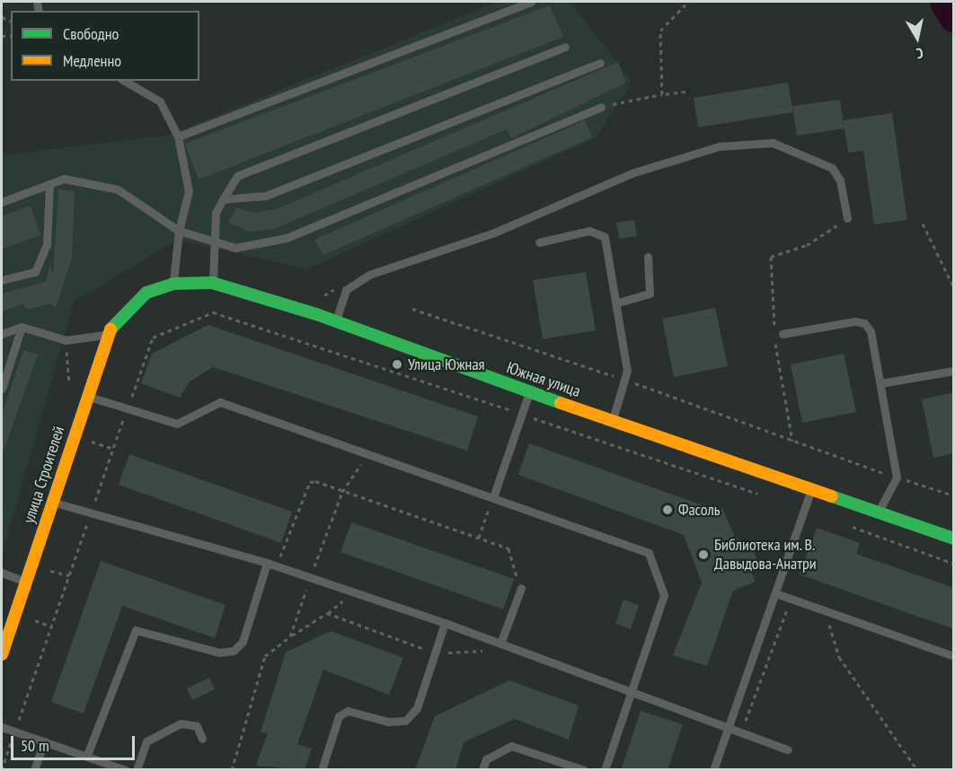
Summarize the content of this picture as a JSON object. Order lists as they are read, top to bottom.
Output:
{
  "streets": {
    "street": ["Южная улица", "улица Строителей"]
  },
  "crossings": [
    ["Южная улица", "улица Строителей"]
  ],
  "places": ["Улица Южная", "Фасоль", "Библиотека им. В. Давыдова-Анатри"],
  "legend": ["Свободно", "Медленно"],
  "scale_bar": "50 m",
  "north": "bottom"
}
